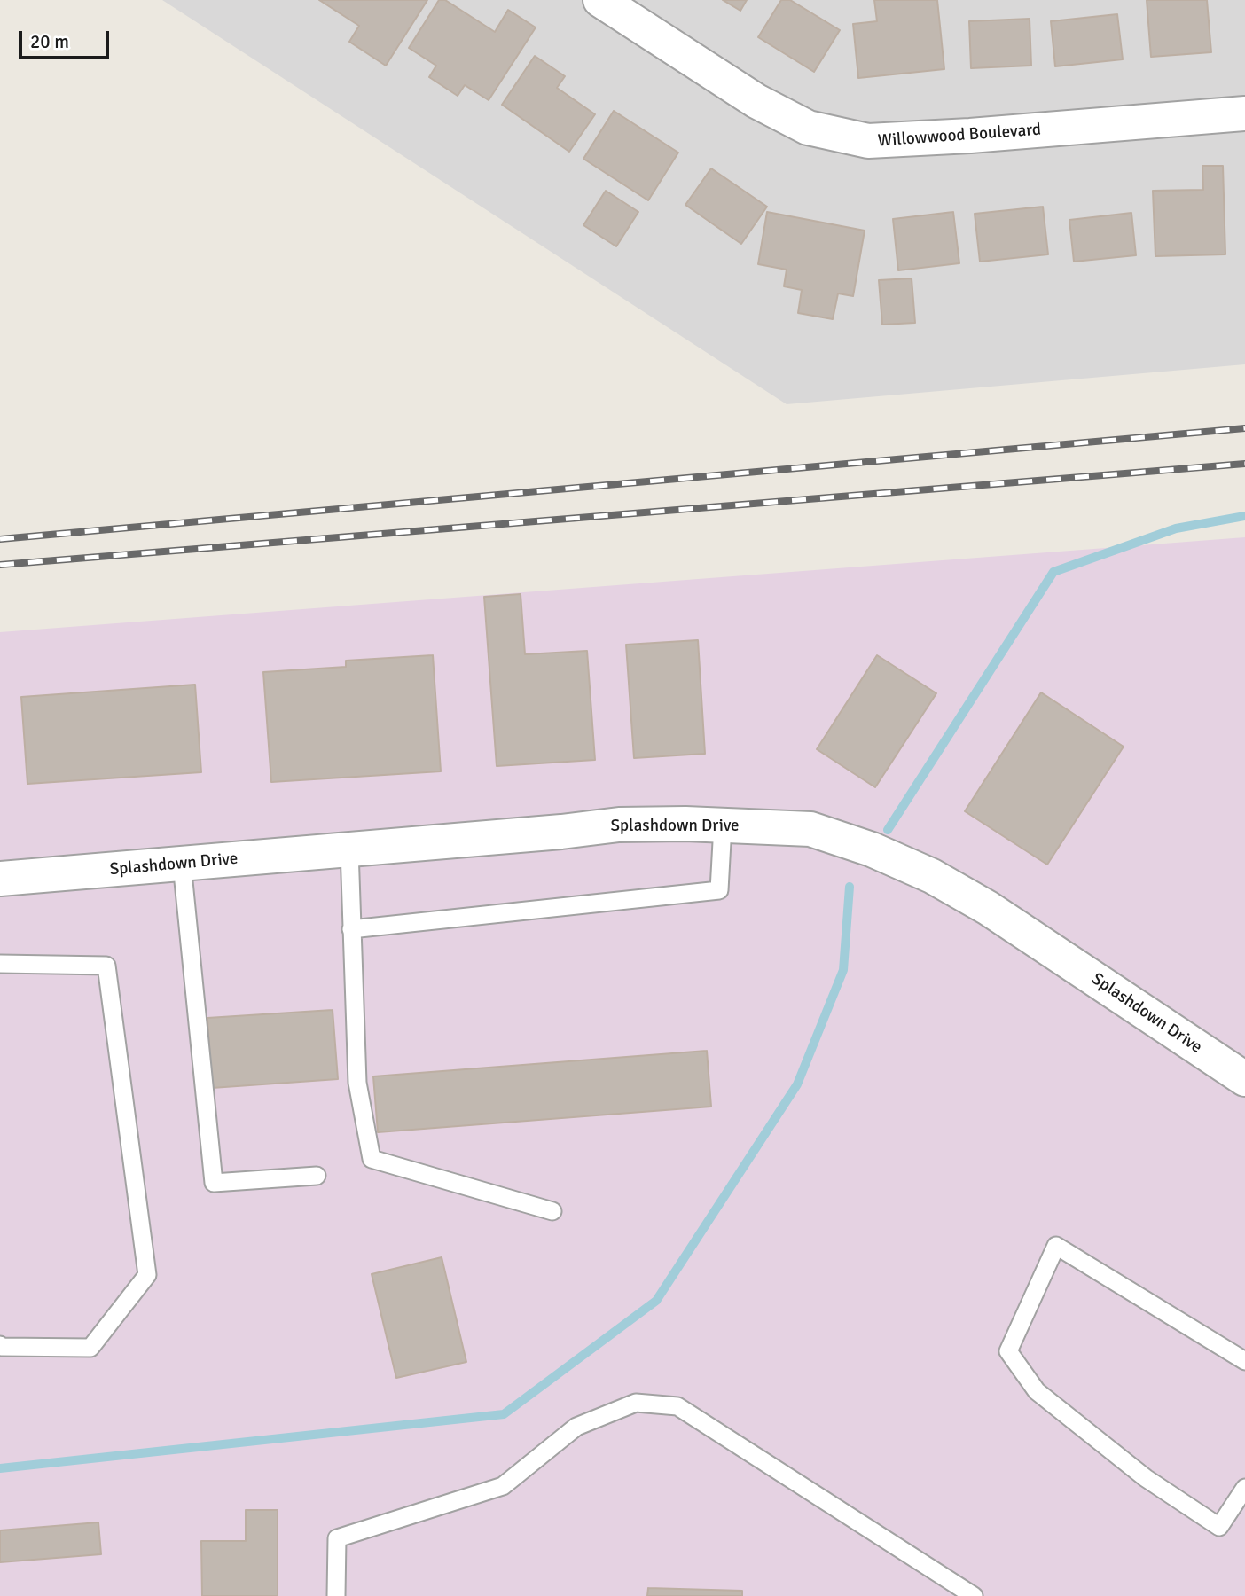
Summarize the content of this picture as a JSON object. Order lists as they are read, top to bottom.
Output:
{
  "streets": {
    "street": ["Willowwood Boulevard", "Splashdown Drive"]
  },
  "scale_bar": "20 m"
}
